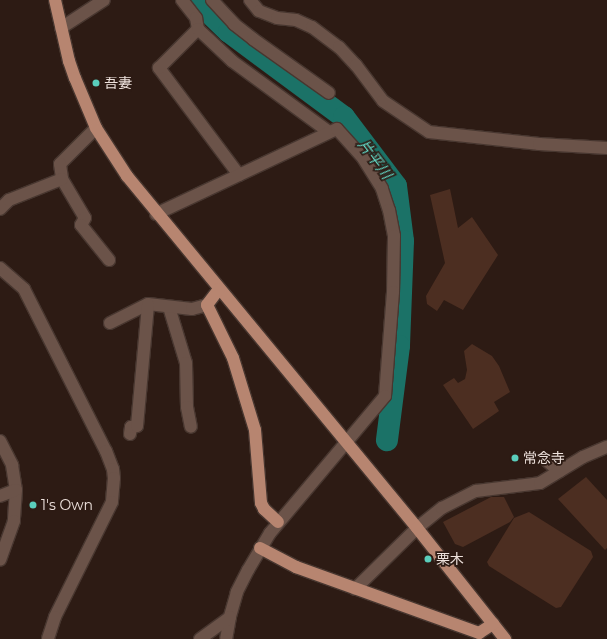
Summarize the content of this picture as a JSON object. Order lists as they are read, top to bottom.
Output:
{
  "water": ["片平川"],
  "places": [
    "吾妻",
    "常念寺",
    "1's Own",
    "栗木"
  ]
}
